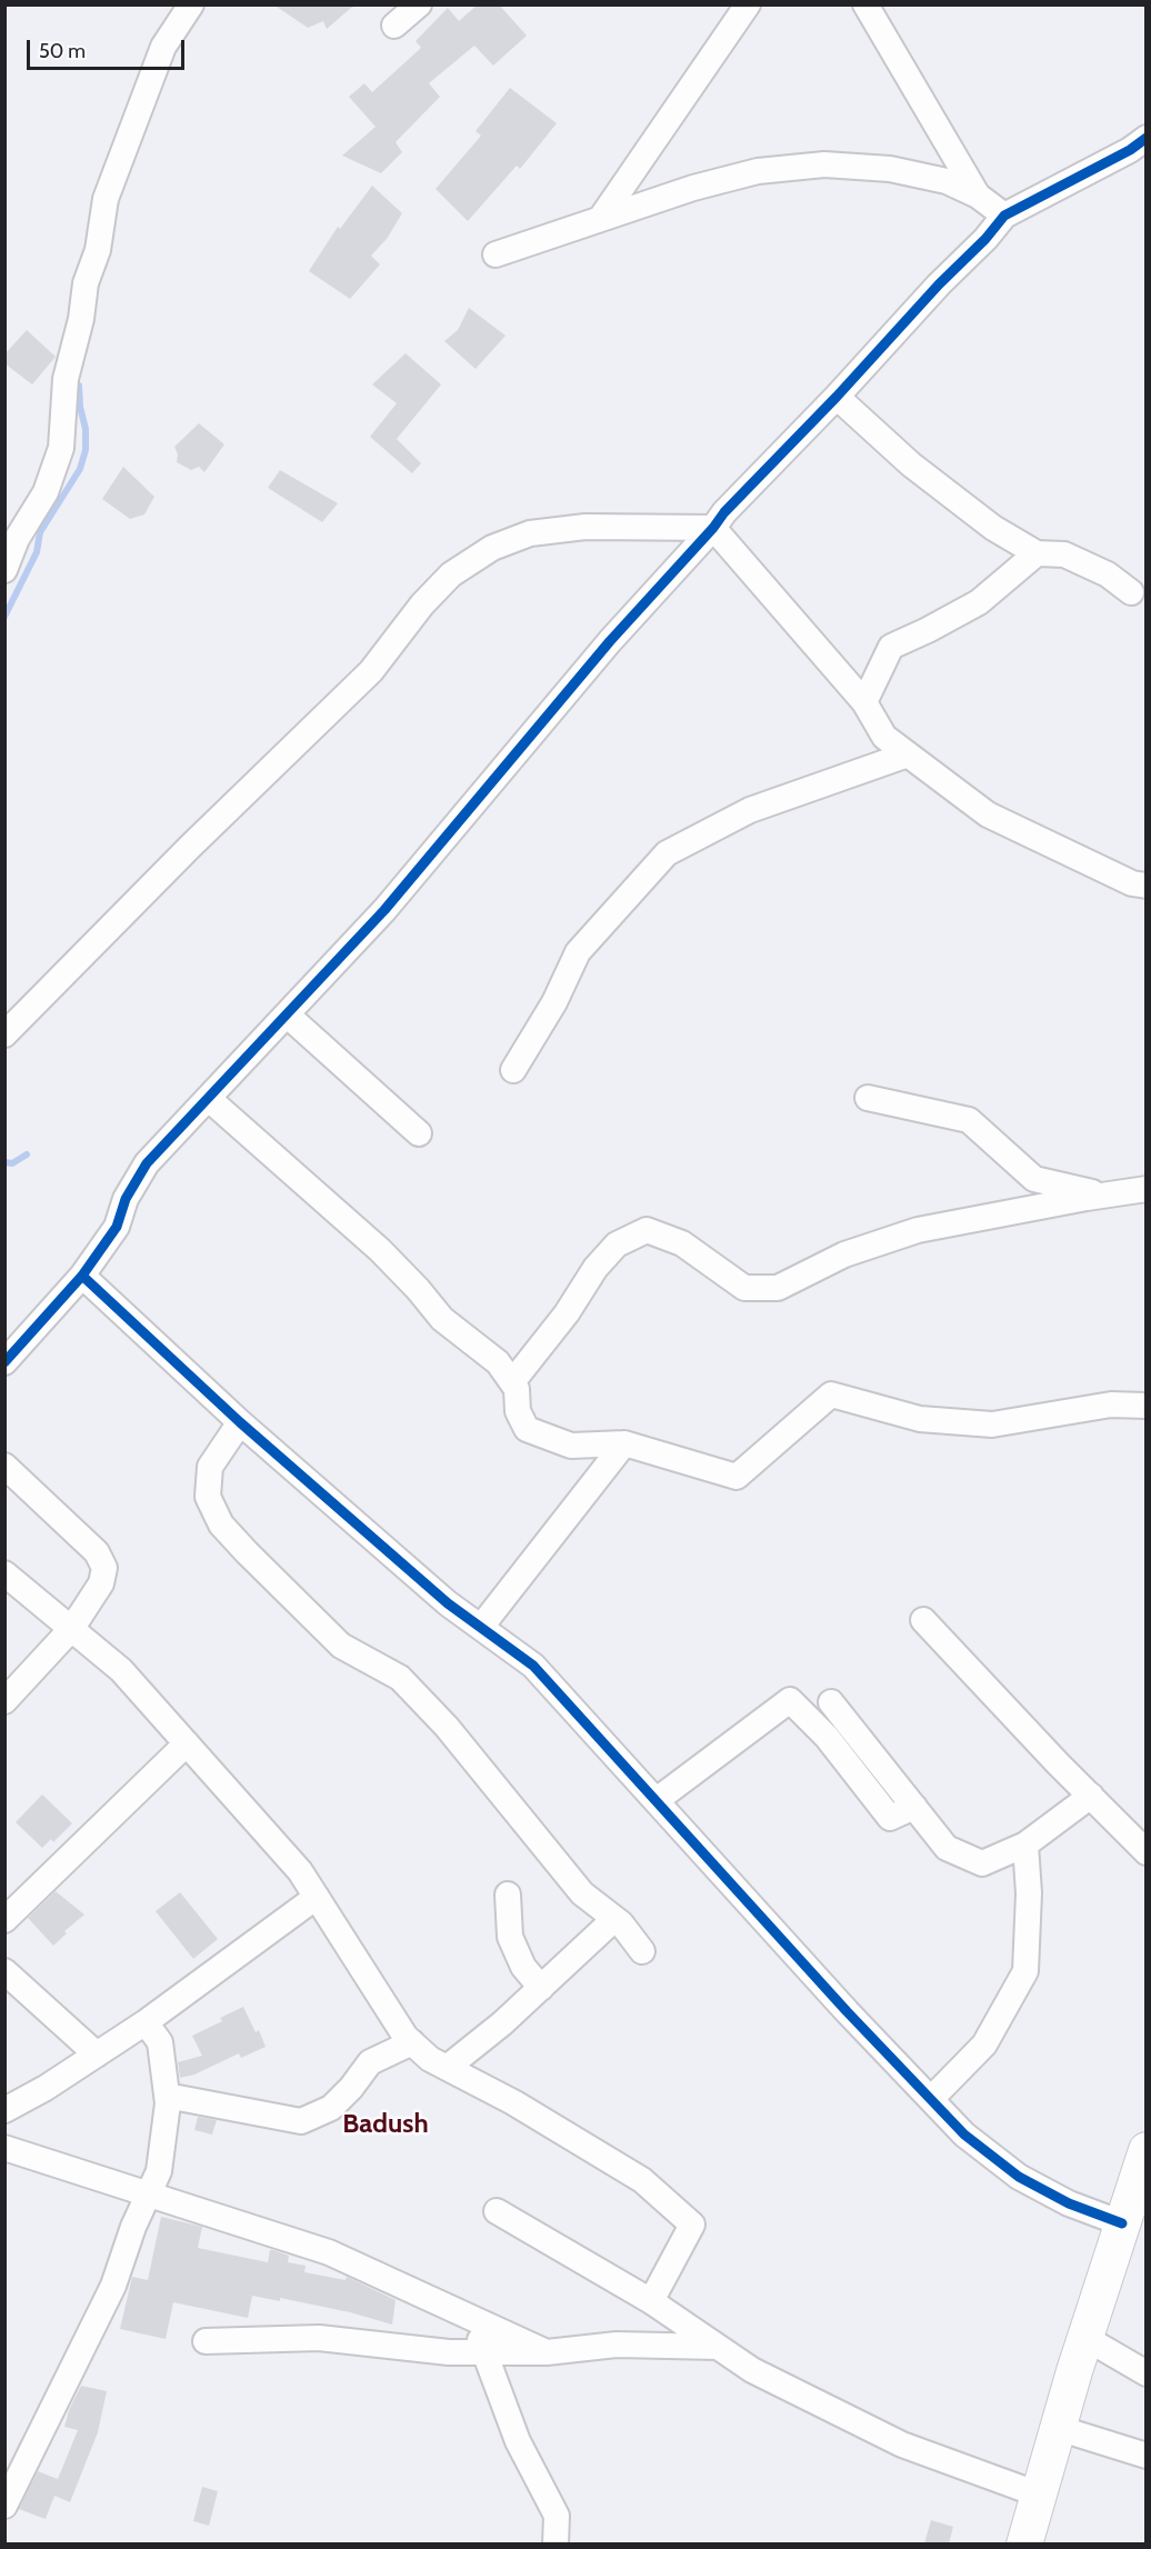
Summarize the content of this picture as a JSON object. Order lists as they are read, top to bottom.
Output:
{
  "districts": ["Badush"],
  "scale_bar": "50 m"
}
